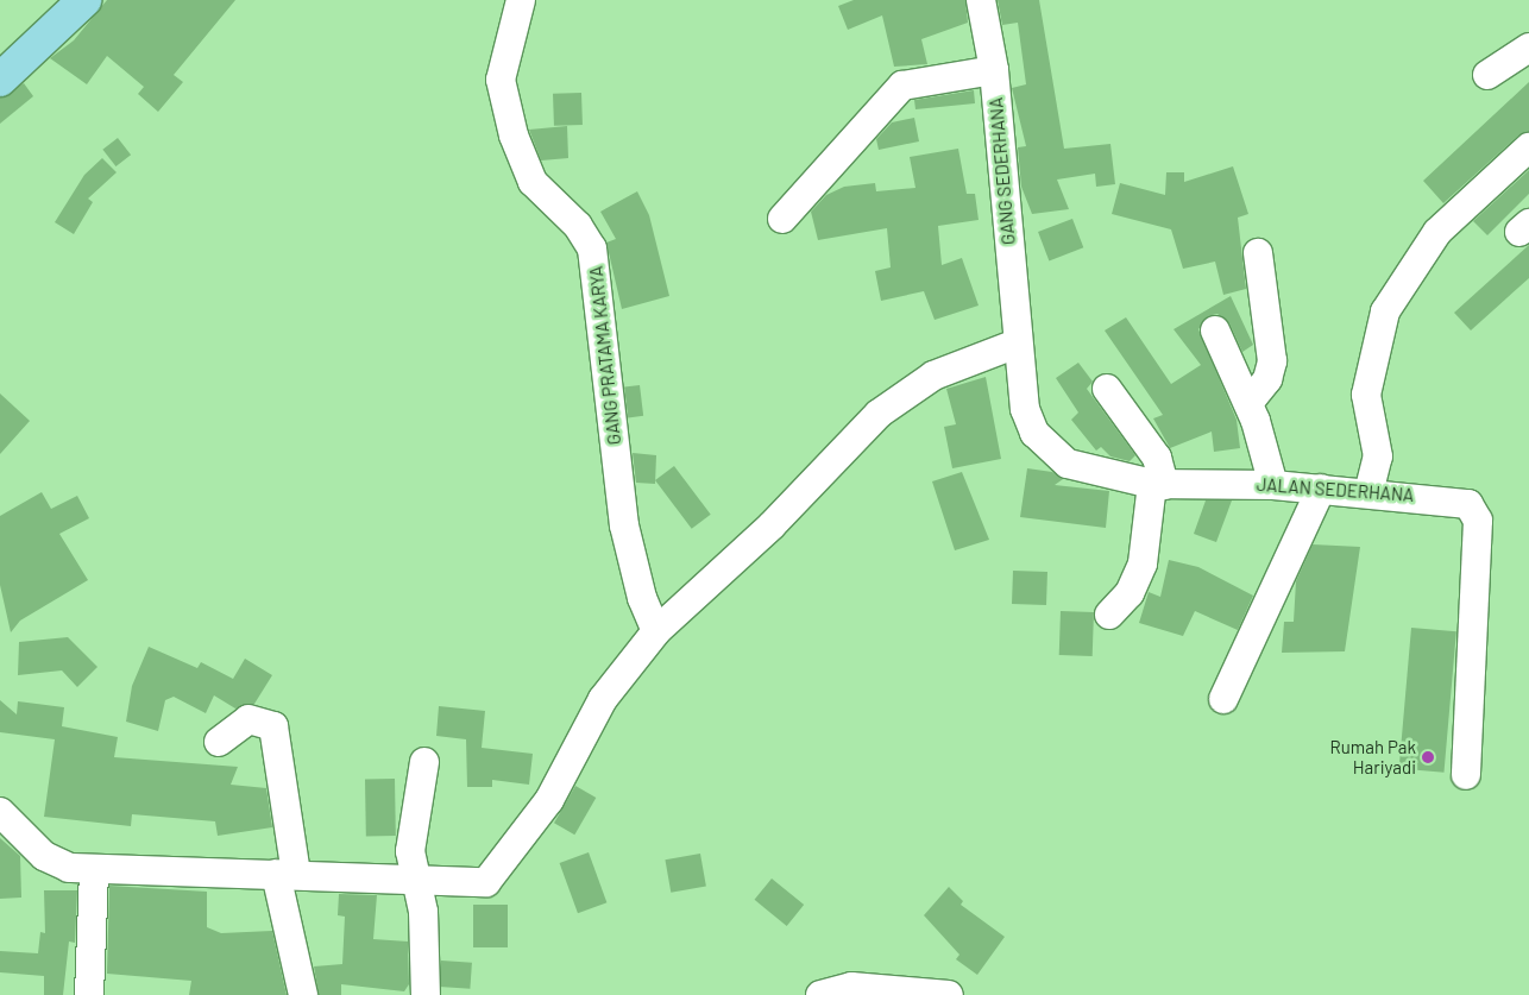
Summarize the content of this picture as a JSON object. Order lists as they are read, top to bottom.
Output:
{
  "streets": {
    "street": ["GANG SEDERHANA", "GANG PRATAMA KARYA", "JALAN SEDERHANA"]
  },
  "crossings": [
    ["GANG SEDERHANA", "JALAN SEDERHANA"]
  ],
  "places": ["Rumah Pak Hariyadi"]
}
